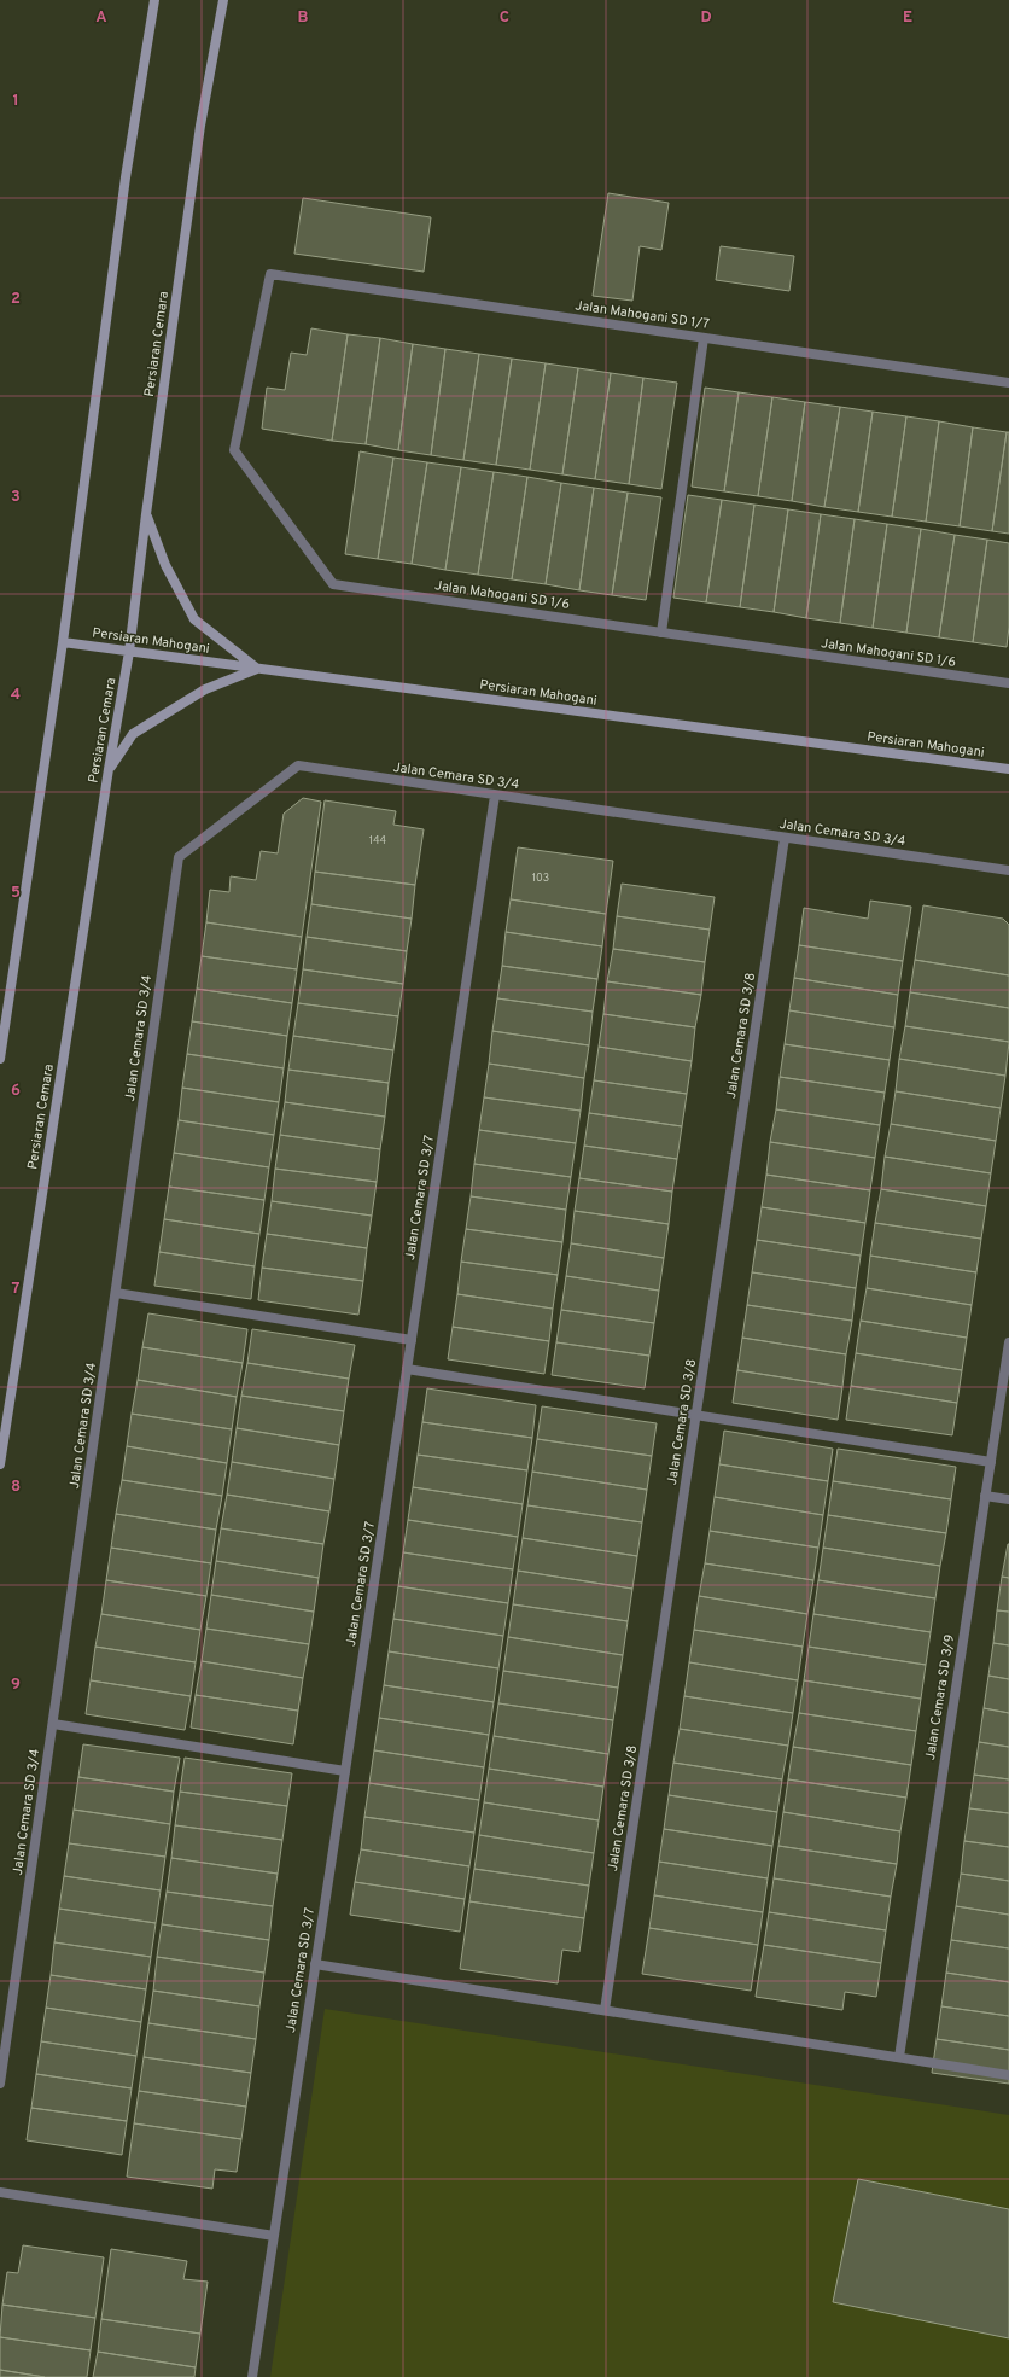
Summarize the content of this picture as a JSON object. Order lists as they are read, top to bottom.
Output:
{
  "streets": {
    "main road": ["Persiaran Cemara", "Persiaran Mahogani"],
    "street": [
      "Jalan Mahogani SD 1/7",
      "Jalan Mahogani SD 1/6",
      "Jalan Cemara SD 3/4",
      "Jalan Cemara SD 3/8",
      "Jalan Cemara SD 3/7",
      "Jalan Cemara SD 3/9"
    ]
  },
  "crossings": [
    ["Jalan Mahogani SD 1/7", "Jalan Mahogani SD 1/6"],
    ["Persiaran Cemara", "Persiaran Mahogani"],
    ["Jalan Cemara SD 3/4", "Jalan Cemara SD 3/8"],
    ["Jalan Cemara SD 3/4", "Jalan Cemara SD 3/7"]
  ],
  "house_numbers": ["144", "103"],
  "grid": {
    "columns": [
      "A",
      "B",
      "C",
      "D",
      "E"
    ],
    "rows": [
      "1",
      "2",
      "3",
      "4",
      "5",
      "6",
      "7",
      "8",
      "9"
    ]
  }
}
